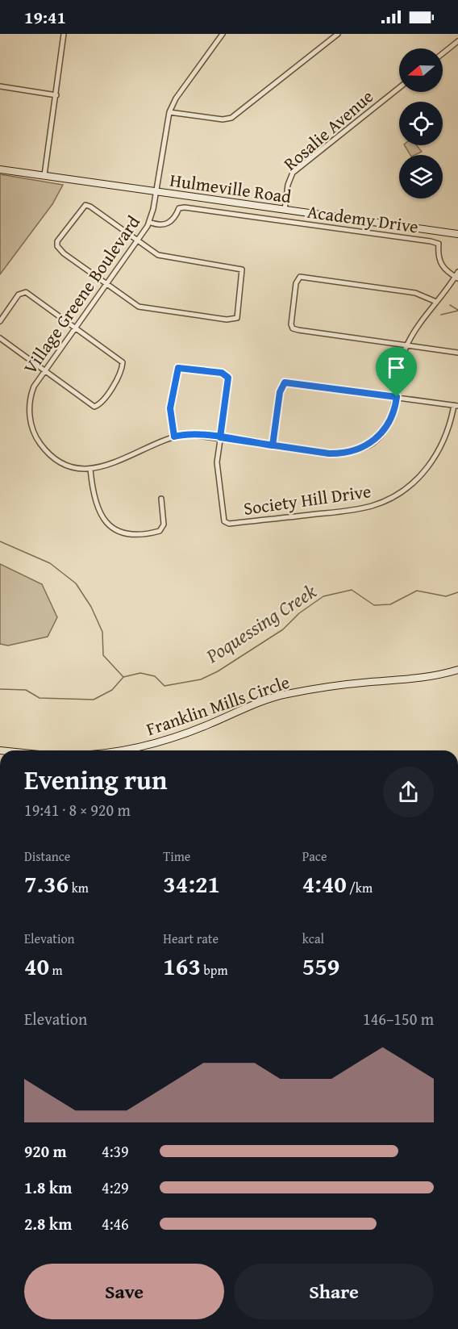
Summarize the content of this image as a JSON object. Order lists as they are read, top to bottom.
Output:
{
  "streets": {
    "main road": ["Hulmeville Road", "Franklin Mills Circle"],
    "street": [
      "Rosalie Avenue",
      "Academy Drive",
      "Village Greene Boulevard",
      "Society Hill Drive"
    ]
  },
  "crossings": [
    ["Rosalie Avenue", "Hulmeville Road"],
    ["Hulmeville Road", "Village Greene Boulevard"],
    ["Academy Drive", "Village Greene Boulevard"],
    ["Village Greene Boulevard", "Society Hill Drive"]
  ],
  "water": ["Poquessing Creek"],
  "north": "left",
  "page": {
    "status": "19:41",
    "heading": ["Evening run", "19:41 · 8 × 920 m"],
    "stats": [
      ["Distance", "7.36 km"],
      ["Time", "34:21"],
      ["Pace", "4:40 /km"],
      ["Elevation", "40 m"],
      ["Heart rate", "163 bpm"],
      ["kcal", "559"]
    ],
    "chart": ["Elevation", "146–150 m"],
    "list": [
      {
        "name": "920 m",
        "note": "4:39"
      },
      {
        "name": "1.8 km",
        "note": "4:29"
      },
      {
        "name": "2.8 km",
        "note": "4:46"
      }
    ],
    "buttons": ["Save", "Share"]
  }
}
